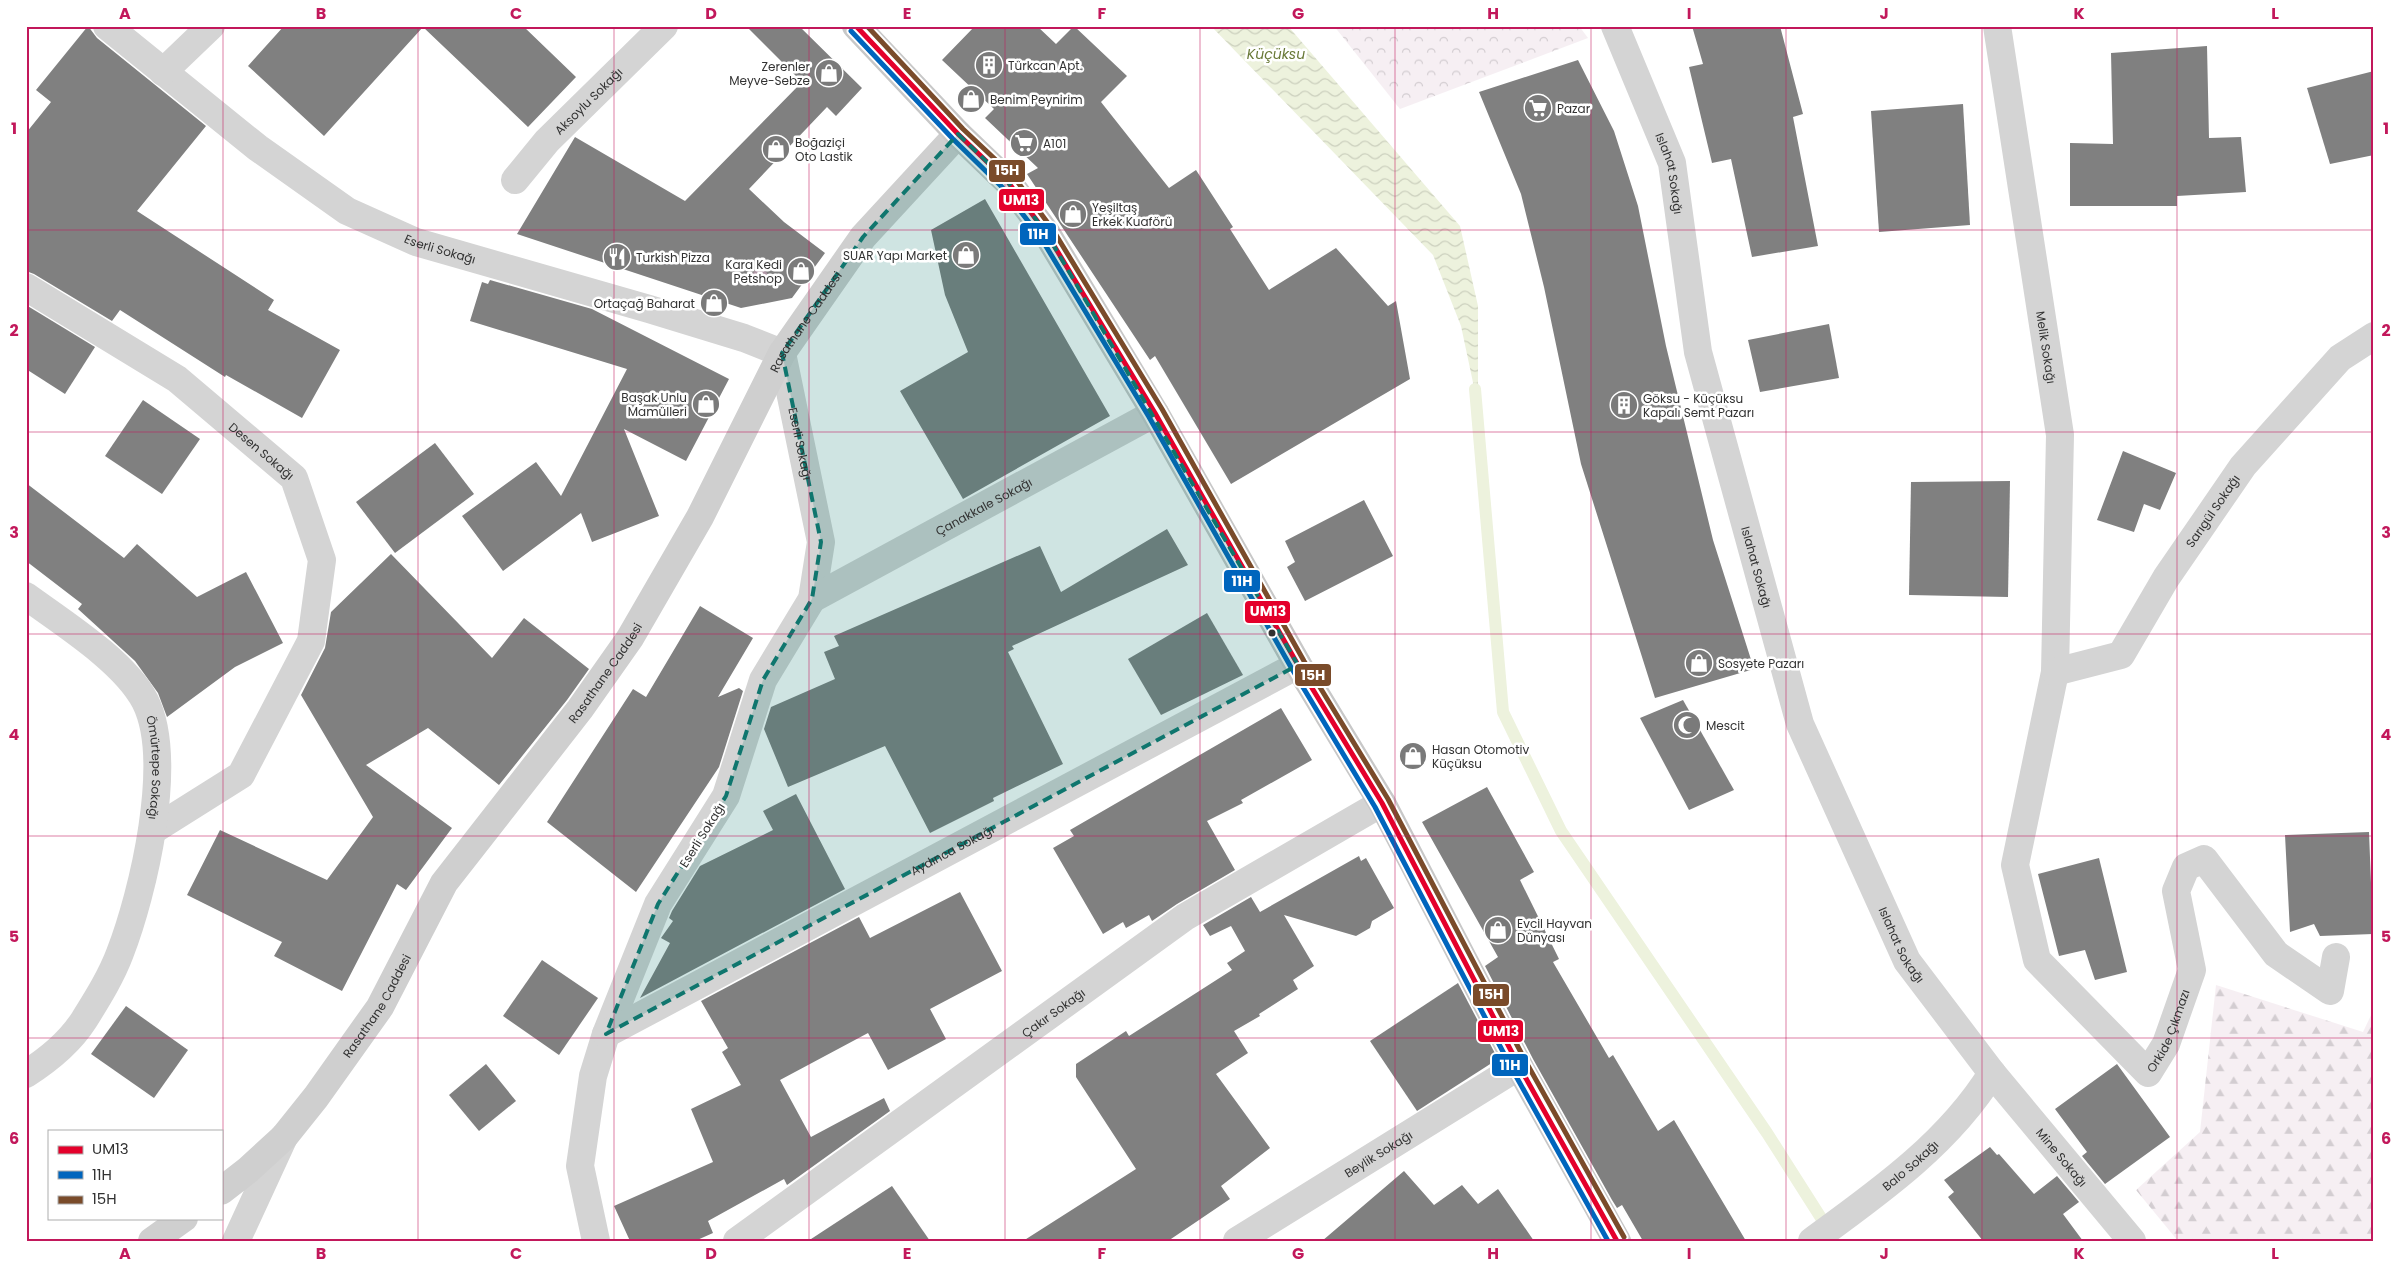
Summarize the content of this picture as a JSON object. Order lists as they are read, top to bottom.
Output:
{
  "streets": {
    "street": [
      "Aksoylu Sokağı",
      "Islahat Sokağı",
      "Eserli Sokağı",
      "Rasathane Caddesi",
      "Melik Sokağı",
      "Desen Sokağı",
      "Çanakkale Sokağı",
      "Sarıgül Sokağı",
      "Ömürtepe Sokağı",
      "Aydınca Sokağı",
      "Çakır Sokağı",
      "Orkide Çıkmazı",
      "Beylik Sokağı",
      "Mine Sokağı",
      "Balo Sokağı"
    ]
  },
  "crossings": [
    ["Islahat Sokağı", "Mine Sokağı"],
    ["Islahat Sokağı", "Balo Sokağı"],
    ["Eserli Sokağı", "Rasathane Caddesi"],
    ["Eserli Sokağı", "Çanakkale Sokağı"],
    ["Eserli Sokağı", "Aydınca Sokağı"],
    ["Melik Sokağı", "Sarıgül Sokağı"],
    ["Melik Sokağı", "Orkide Çıkmazı"],
    ["Desen Sokağı", "Ömürtepe Sokağı"],
    ["Sarıgül Sokağı", "Orkide Çıkmazı"],
    ["Mine Sokağı", "Balo Sokağı"]
  ],
  "water": ["Küçüksu"],
  "places": {
    "building": ["Türkcan Apt.", "Göksu - Küçüksu Kapalı Semt Pazarı"],
    "shop": [
      "Zerenler Meyve-Sebze",
      "Benim Peynirim",
      "Boğaziçi Oto Lastik",
      "Yeşiltaş Erkek Kuaförü",
      "SUAR Yapı Market",
      "Kara Kedi Petshop",
      "Ortaçağ Baharat",
      "Başak Unlu Mamülleri",
      "Sosyete Pazarı",
      "Hasan Otomotiv Küçüksu",
      "Evcil Hayvan Dünyası"
    ],
    "supermarket": ["Pazar", "A101"],
    "restaurant": ["Turkish Pizza"],
    "mosque": ["Mescit"]
  },
  "lines": ["transit line UM13", "transit line 15H", "transit line 11H"],
  "legend": ["UM13", "11H", "15H"],
  "grid": {
    "columns": [
      "A",
      "B",
      "C",
      "D",
      "E",
      "F",
      "G",
      "H",
      "I",
      "J",
      "K",
      "L"
    ],
    "rows": [
      "1",
      "2",
      "3",
      "4",
      "5",
      "6"
    ]
  }
}
